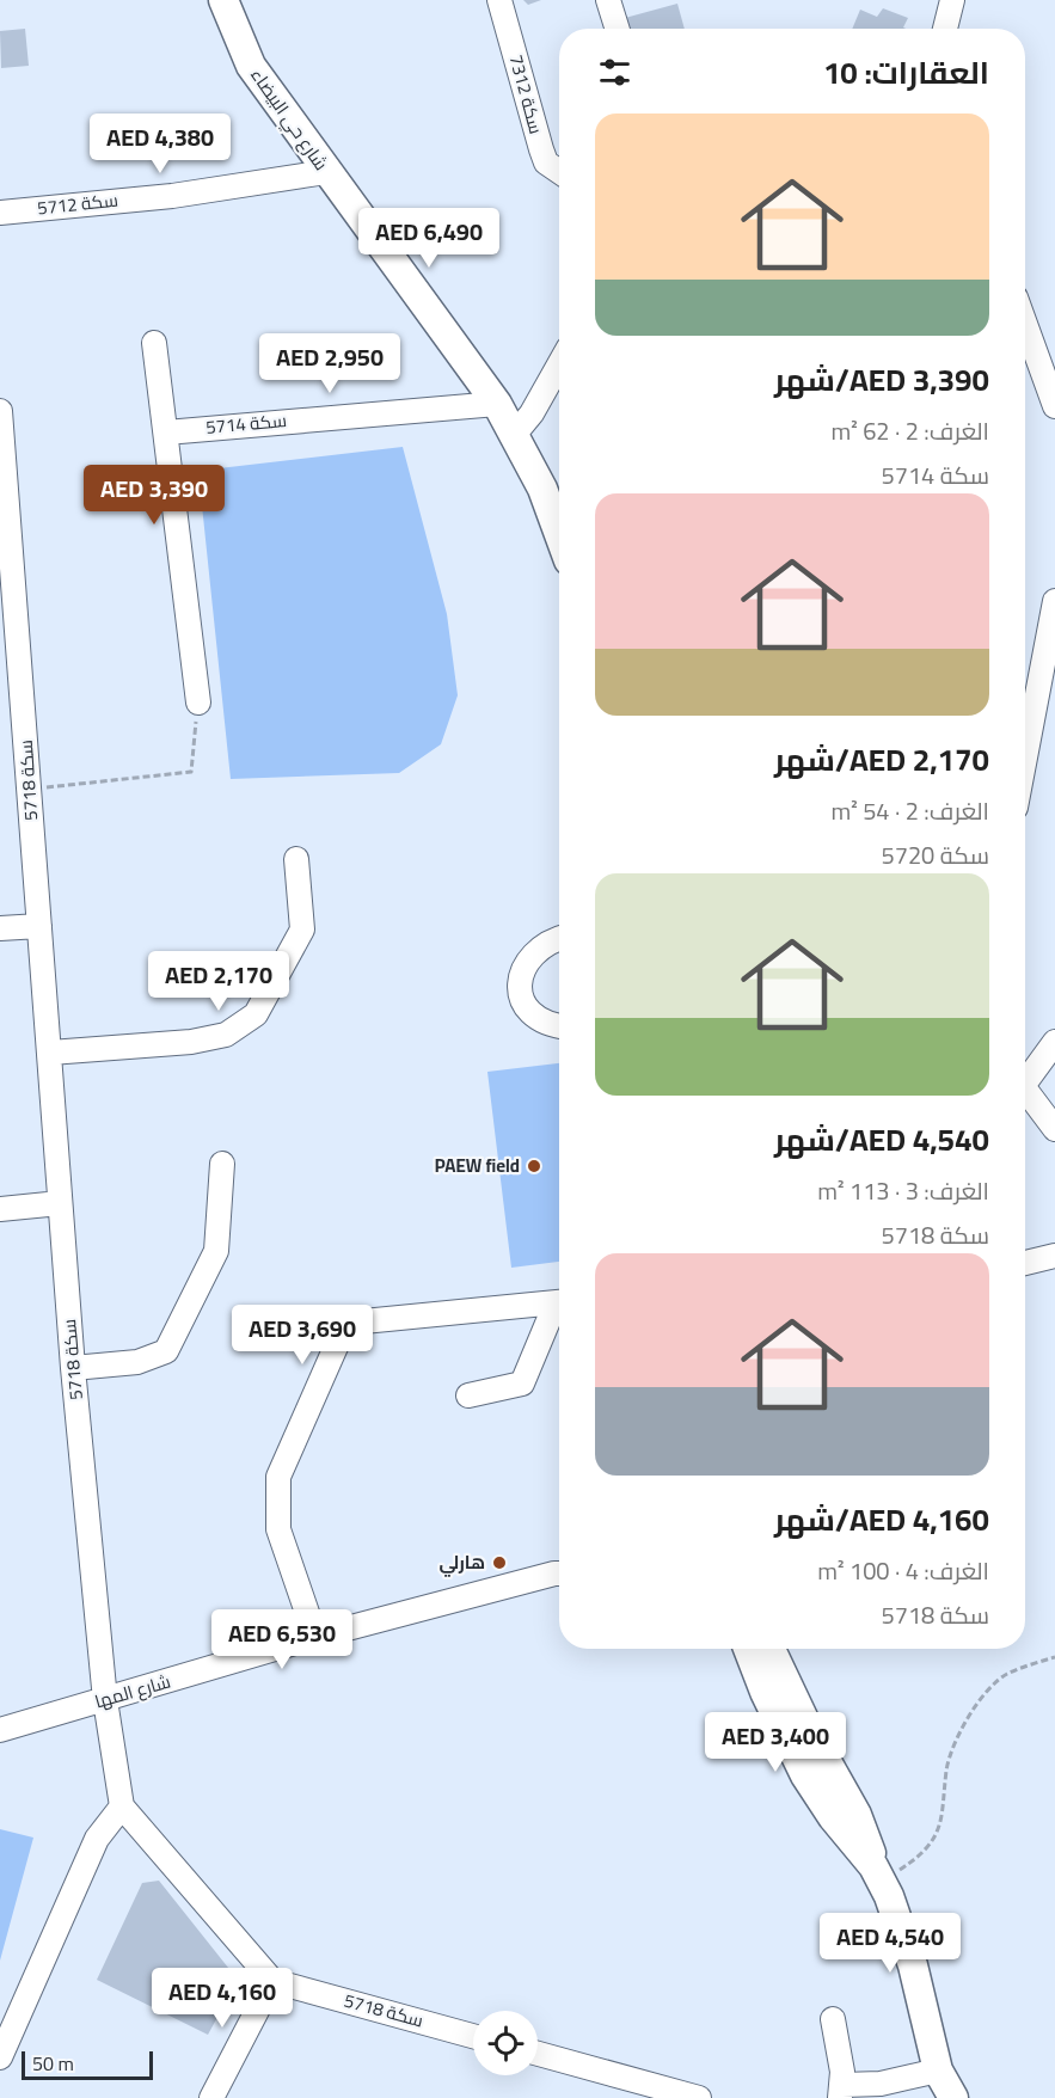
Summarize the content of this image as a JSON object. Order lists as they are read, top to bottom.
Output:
{
  "streets": {
    "main road": ["شارع حي البيضاء"],
    "street": [
      "سكة 7312",
      "سكة 5712",
      "سكة 5714",
      "سكة 5718",
      "شارع المها"
    ]
  },
  "crossings": [
    ["شارع حي البيضاء", "سكة 5712"],
    ["شارع حي البيضاء", "سكة 5714"],
    ["سكة 5718", "شارع المها"]
  ],
  "places": ["PAEW field", "هارلي"],
  "scale_bar": "50 m",
  "page": {
    "heading": "العقارات: 10",
    "price": [
      "AED 4,380",
      "AED 6,490",
      "AED 2,950",
      "AED 3,390",
      "AED 2,170",
      "AED 3,690",
      "AED 6,530",
      "AED 3,400",
      "AED 4,540",
      "AED 4,160"
    ],
    "list": [
      {
        "name": "AED 3,390/شهر",
        "note": "الغرف: 2 · 62 m² · سكة 5714"
      },
      {
        "name": "AED 2,170/شهر",
        "note": "الغرف: 2 · 54 m² · سكة 5720"
      },
      {
        "name": "AED 4,540/شهر",
        "note": "الغرف: 3 · 113 m² · سكة 5718"
      },
      {
        "name": "AED 4,160/شهر",
        "note": "الغرف: 4 · 100 m² · سكة 5718"
      }
    ],
    "scale": "50 m"
  }
}
